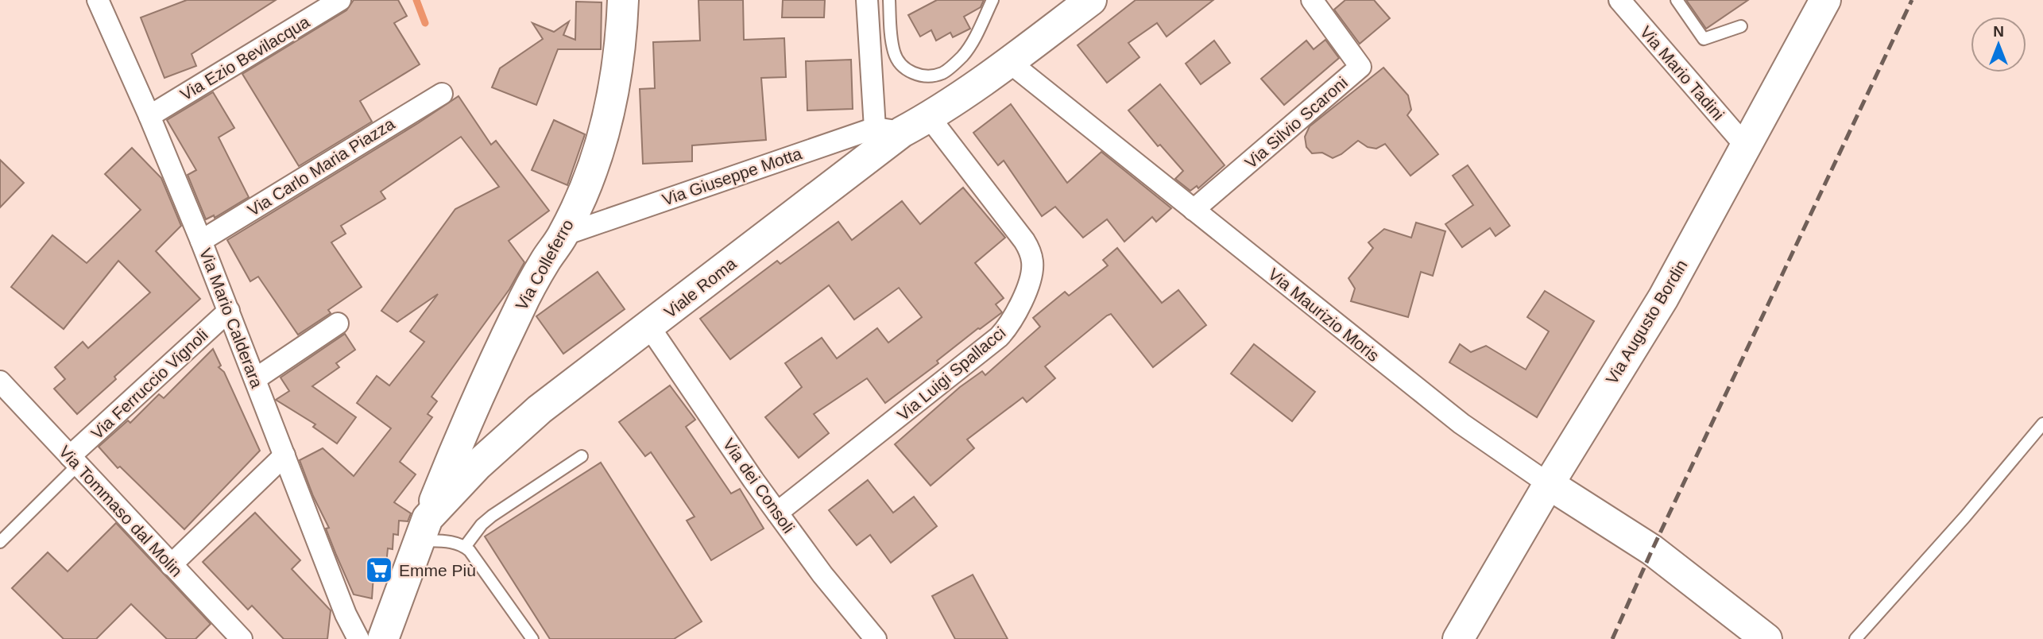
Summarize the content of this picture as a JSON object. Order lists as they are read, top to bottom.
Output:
{
  "streets": {
    "street": [
      "Via Ezio Bevilacqua",
      "Via Mario Tadini",
      "Via Silvio Scaroni",
      "Via Carlo Maria Piazza",
      "Via Giuseppe Motta",
      "Via Colleferro",
      "Viale Roma",
      "Via Maurizio Moris",
      "Via Mario Calderara",
      "Via Augusto Bordin",
      "Via Luigi Spallacci",
      "Via Ferruccio Vignoli",
      "Via dei Consoli",
      "Via Tommaso dal Molin"
    ]
  },
  "crossings": [
    ["Via Ezio Bevilacqua", "Via Mario Calderara"],
    ["Via Mario Tadini", "Via Augusto Bordin"],
    ["Via Silvio Scaroni", "Via Maurizio Moris"],
    ["Via Carlo Maria Piazza", "Via Mario Calderara"],
    ["Via Giuseppe Motta", "Via Colleferro"],
    ["Via Giuseppe Motta", "Viale Roma"],
    ["Via Colleferro", "Viale Roma"],
    ["Viale Roma", "Via Maurizio Moris"],
    ["Viale Roma", "Via Luigi Spallacci"],
    ["Viale Roma", "Via dei Consoli"],
    ["Via Maurizio Moris", "Via Augusto Bordin"],
    ["Via Mario Calderara", "Via Ferruccio Vignoli"],
    ["Via Luigi Spallacci", "Via dei Consoli"],
    ["Via Ferruccio Vignoli", "Via Tommaso dal Molin"]
  ],
  "places": {
    "supermarket": ["Emme Più"]
  },
  "north": "top"
}
